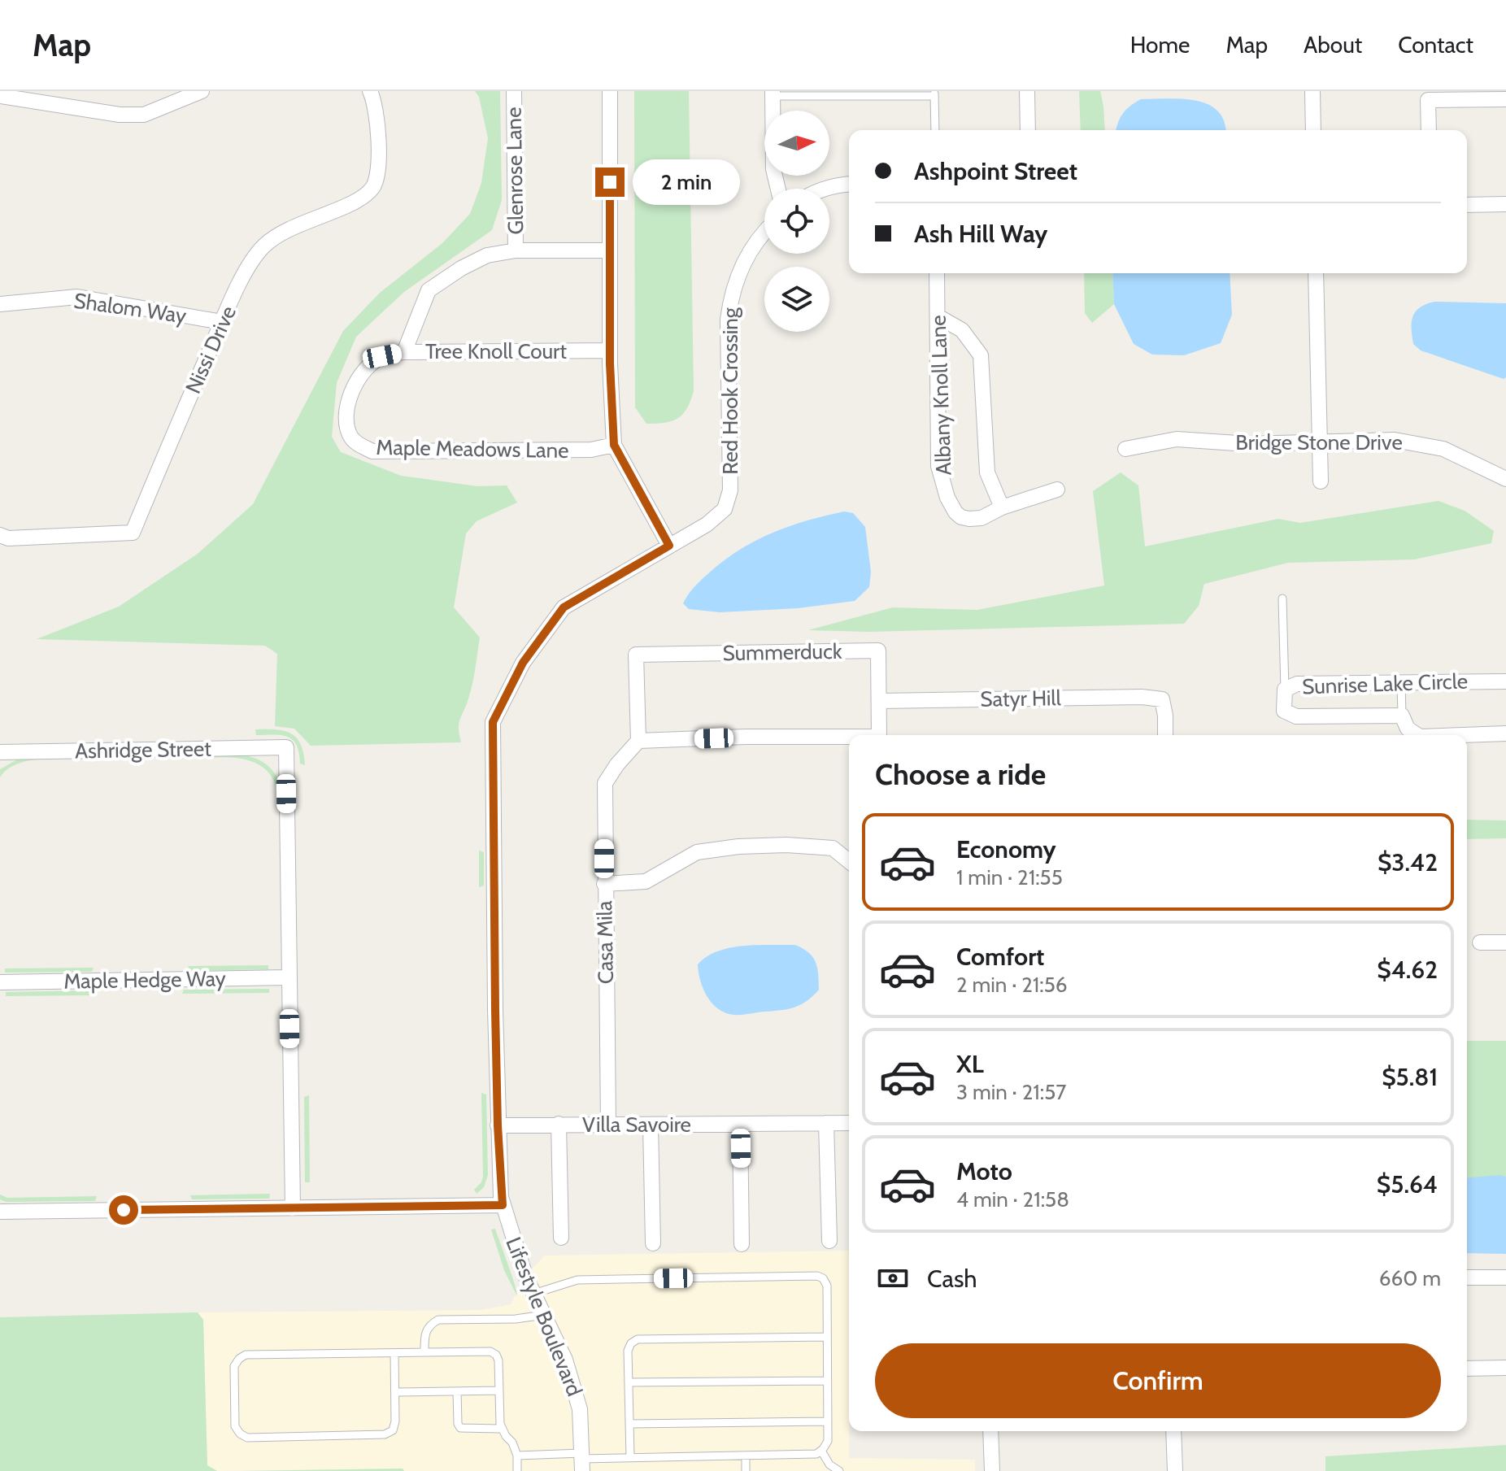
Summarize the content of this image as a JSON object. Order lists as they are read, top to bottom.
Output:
{
  "streets": {
    "street": [
      "Glenrose Lane",
      "Shalom Way",
      "Nissi Drive",
      "Tree Knoll Court",
      "Red Hook Crossing",
      "Albany Knoll Lane",
      "Bridge Stone Drive",
      "Maple Meadows Lane",
      "Summerduck",
      "Sunrise Lake Circle",
      "Satyr Hill",
      "Ashridge Street",
      "Casa Mila",
      "Maple Hedge Way",
      "Villa Savoire",
      "Lifestyle Boulevard"
    ]
  },
  "crossings": [
    ["Shalom Way", "Nissi Drive"],
    ["Tree Knoll Court", "Maple Meadows Lane"],
    ["Red Hook Crossing", "Lifestyle Boulevard"],
    ["Summerduck", "Satyr Hill"],
    ["Summerduck", "Casa Mila"],
    ["Ashridge Street", "Maple Hedge Way"],
    ["Casa Mila", "Villa Savoire"],
    ["Villa Savoire", "Lifestyle Boulevard"]
  ],
  "north": "right",
  "page": {
    "header": "Map",
    "nav": [
      "Home",
      "Map",
      "About",
      "Contact"
    ],
    "banner": ["Ashpoint Street", "Ash Hill Way"],
    "bubble": "2 min",
    "heading": "Choose a ride",
    "list": [
      {
        "name": "Economy",
        "note": "1 min · 21:55",
        "value": "$3.42"
      },
      {
        "name": "Comfort",
        "note": "2 min · 21:56",
        "value": "$4.62"
      },
      {
        "name": "XL",
        "note": "3 min · 21:57",
        "value": "$5.81"
      },
      {
        "name": "Moto",
        "note": "4 min · 21:58",
        "value": "$5.64"
      }
    ],
    "pay": ["Cash", "660 m"],
    "buttons": "Confirm"
  }
}
